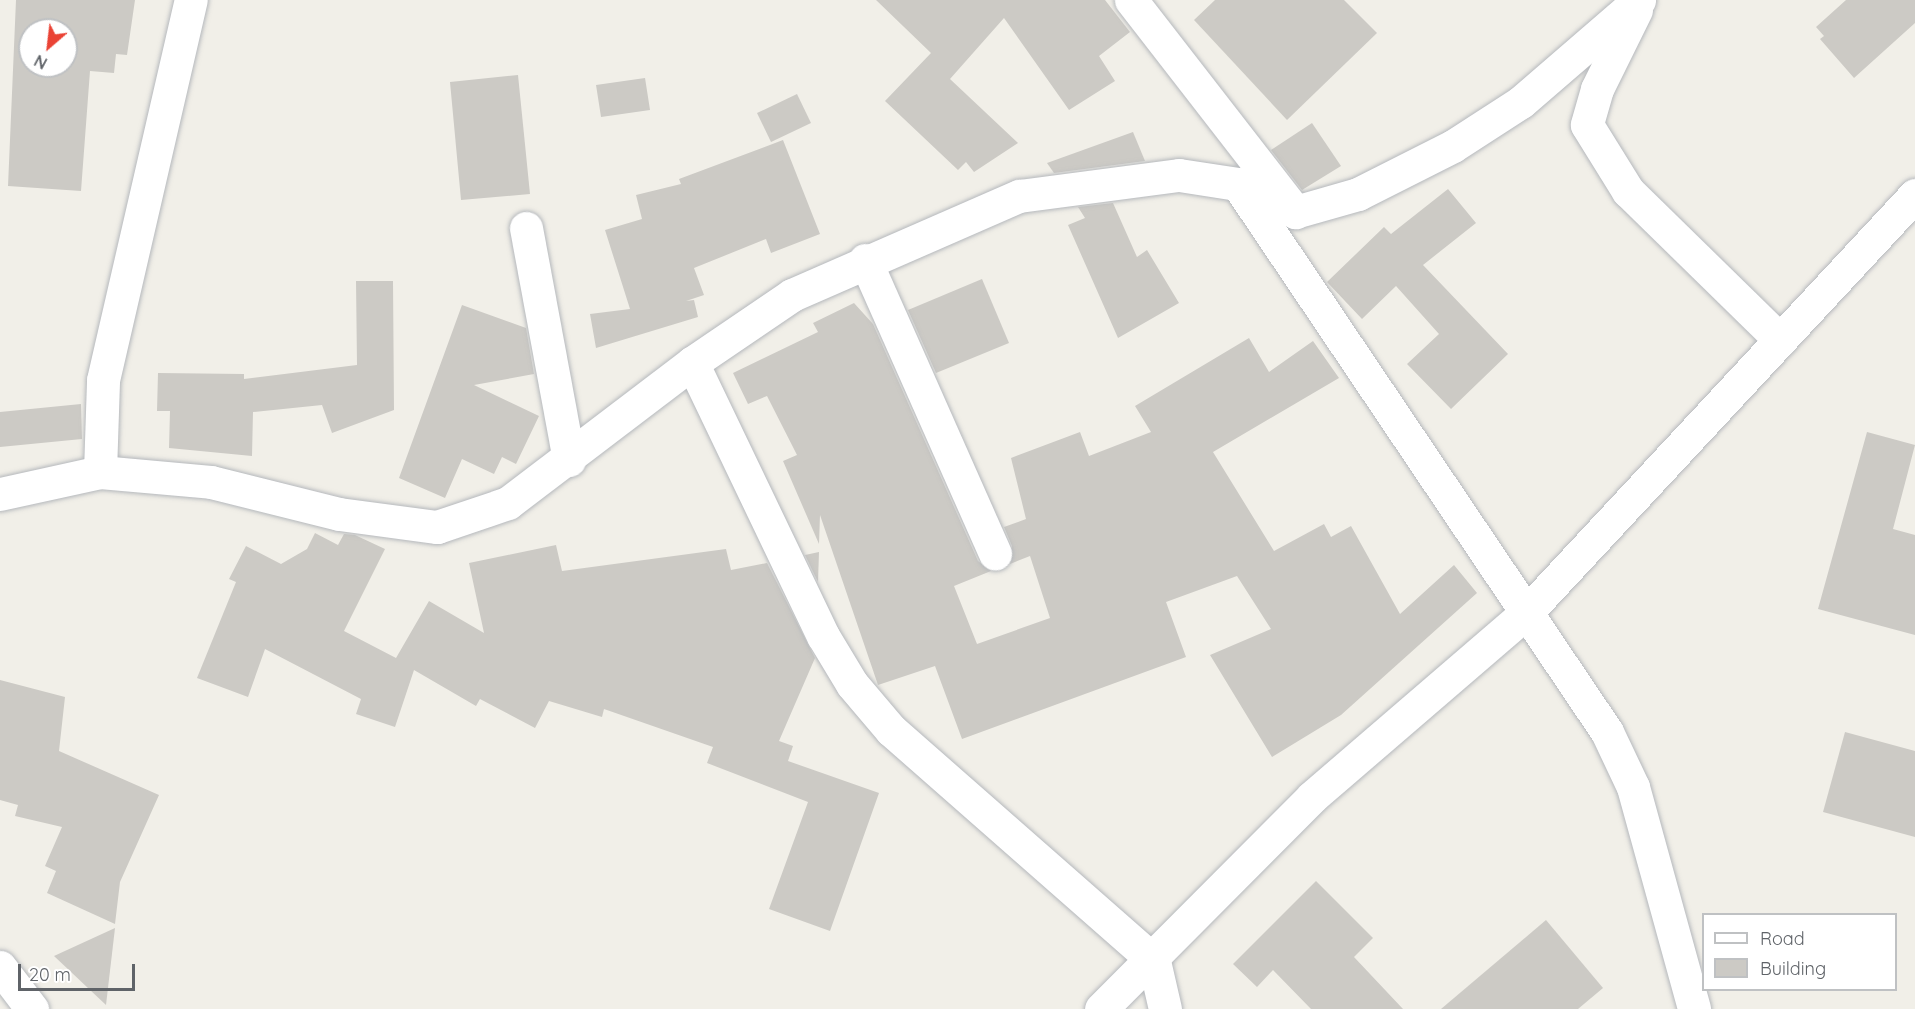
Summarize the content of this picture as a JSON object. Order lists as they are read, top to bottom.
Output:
{
  "legend": ["Road", "Building"],
  "scale_bar": "20 m",
  "north": "bottom left"
}
